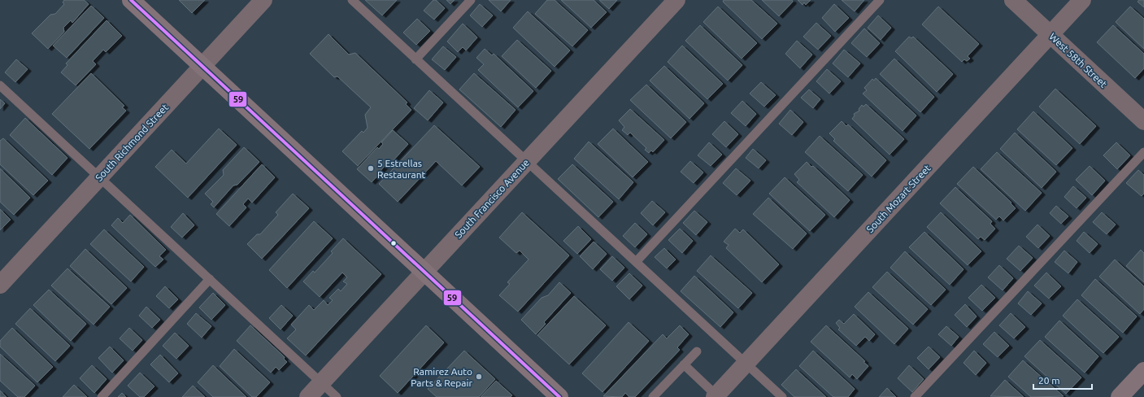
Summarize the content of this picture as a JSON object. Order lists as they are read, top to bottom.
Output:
{
  "streets": {
    "street": [
      "West 58th Street",
      "South Richmond Street",
      "South Francisco Avenue",
      "South Mozart Street"
    ]
  },
  "crossings": [
    ["West 58th Street", "South Mozart Street"]
  ],
  "places": ["5 Estrellas Restaurant", "Ramirez Auto Parts & Repair"],
  "lines": ["transit line 59"],
  "scale_bar": "20 m"
}
